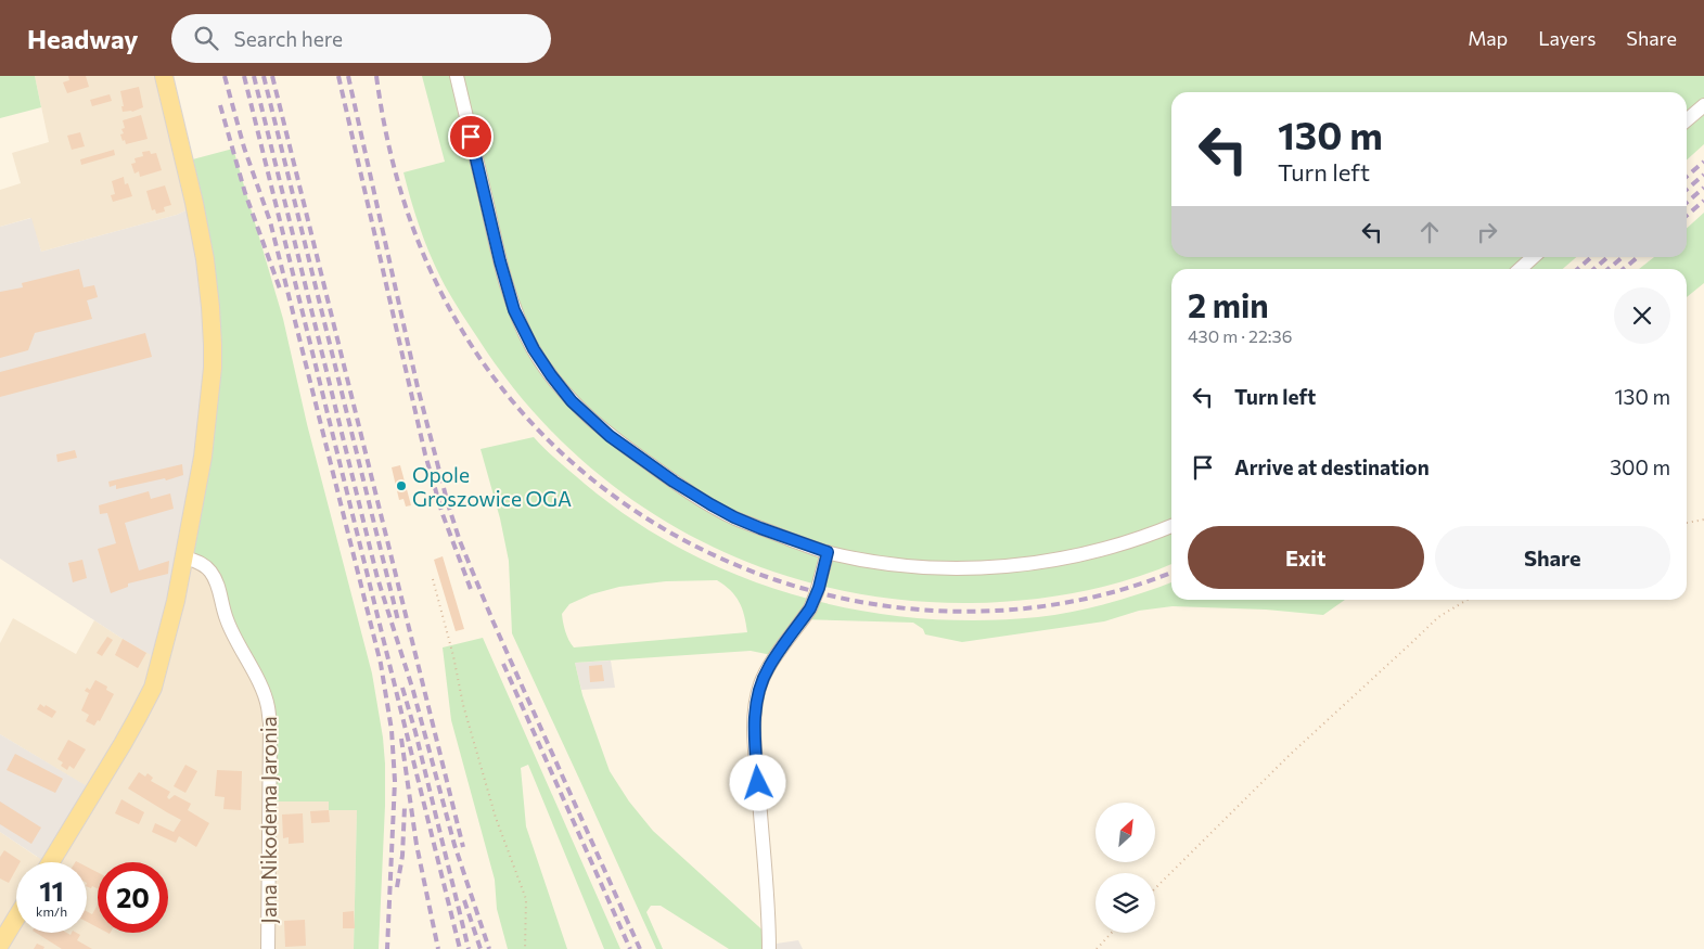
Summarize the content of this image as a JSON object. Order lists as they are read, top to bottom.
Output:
{
  "streets": {
    "street": ["Jana Nikodema Jaronia"]
  },
  "places": ["Opole Groszowice OGA"],
  "north": "top right",
  "page": {
    "header": "Headway",
    "search": "Search here",
    "nav": ["Map", "Layers", "Share"],
    "turn": ["130 m", "Turn left"],
    "heading": ["2 min", "430 m · 22:36"],
    "list": [
      {
        "name": "Turn left",
        "value": "130 m"
      },
      {
        "name": "Arrive at destination",
        "value": "300 m"
      }
    ],
    "buttons": ["Exit", "Share"],
    "speed": "11 km/h",
    "limit": "20"
  }
}
